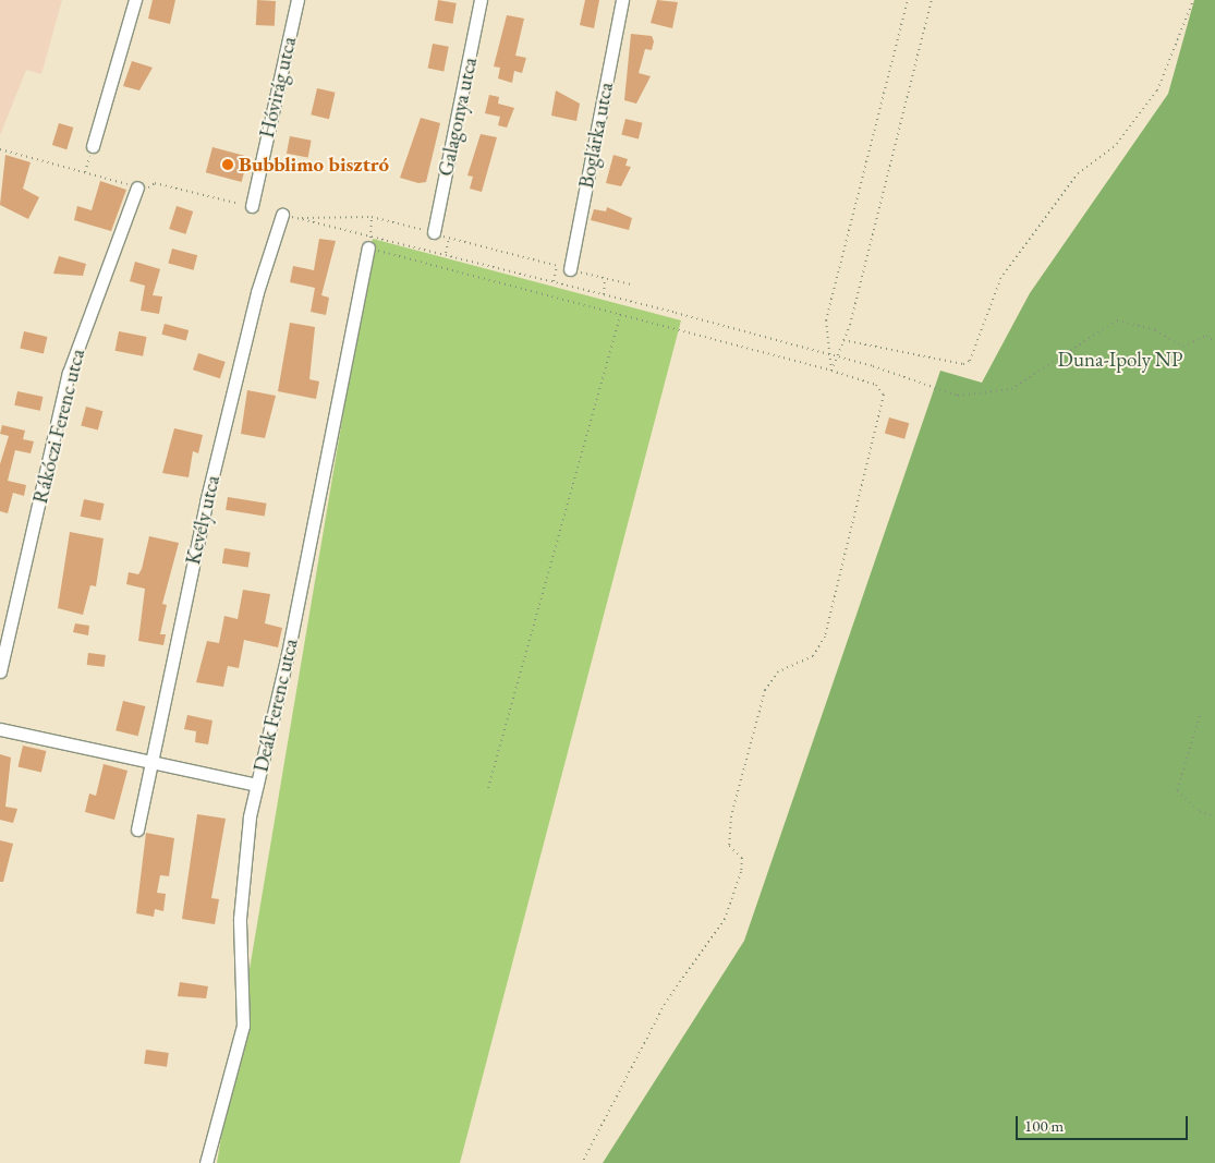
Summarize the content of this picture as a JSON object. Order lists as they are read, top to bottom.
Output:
{
  "streets": {
    "street": [
      "Hóvirág utca",
      "Galagonya utca",
      "Boglárka utca",
      "Rákóczi Ferenc utca",
      "Kevély utca",
      "Deák Ferenc utca"
    ]
  },
  "parks": ["Duna-Ipoly NP"],
  "places": ["Bubblimo bisztró"],
  "scale_bar": "100 m"
}
